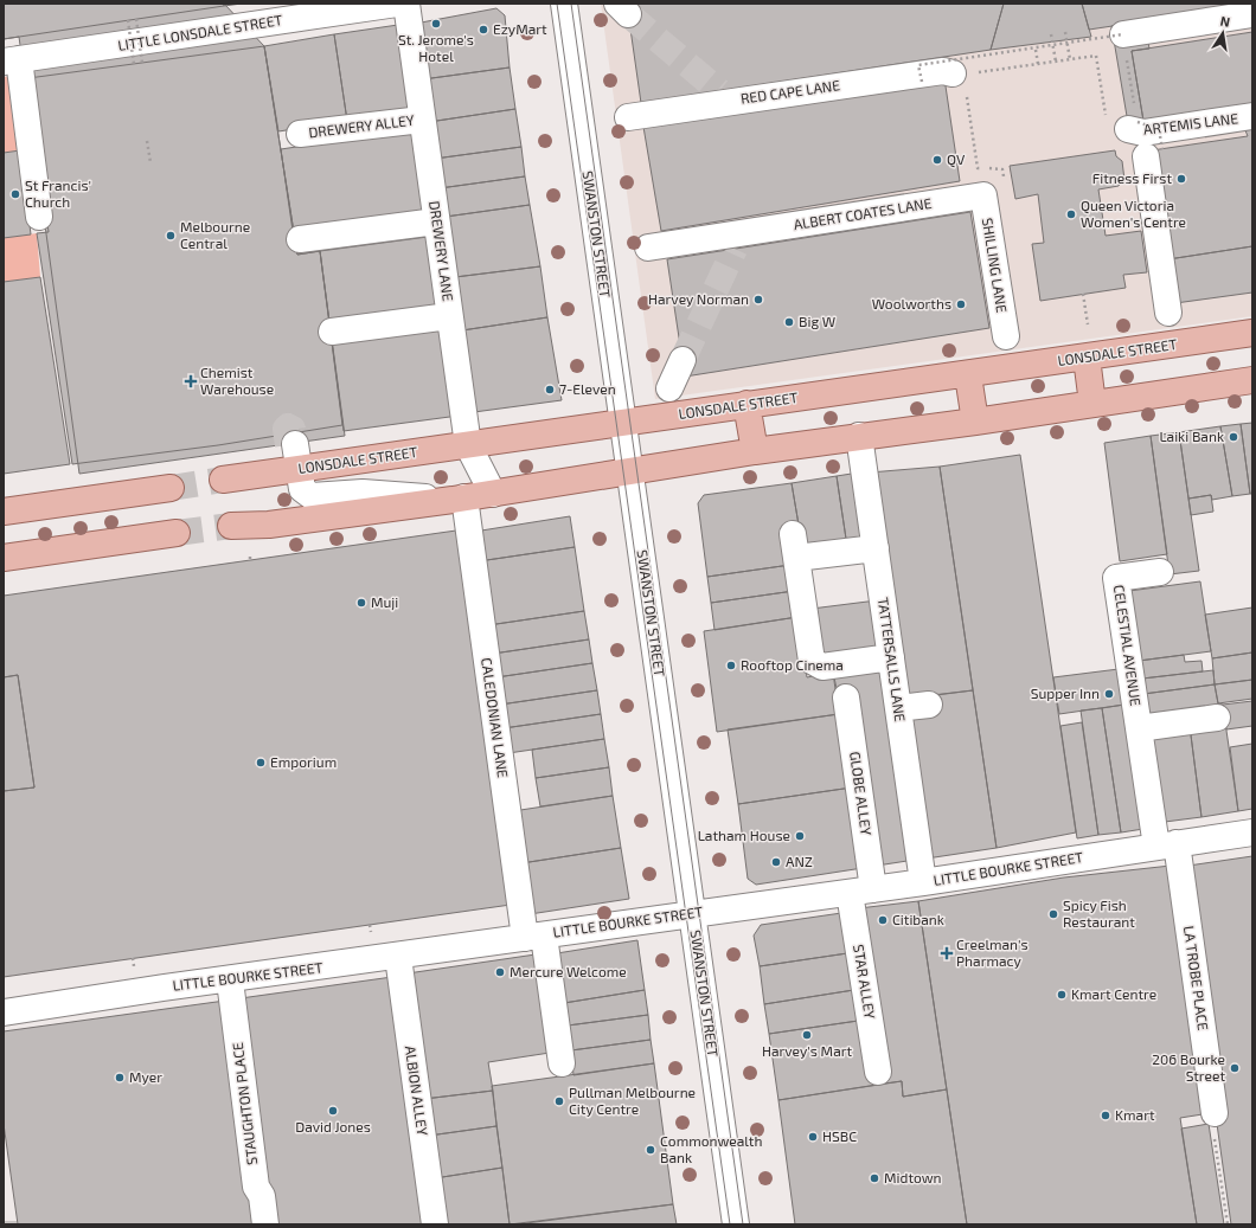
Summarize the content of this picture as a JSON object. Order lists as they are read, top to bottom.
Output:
{
  "streets": {
    "main road": ["LONSDALE STREET"],
    "street": [
      "LITTLE LONSDALE STREET",
      "RED CAPE LANE",
      "ARTEMIS LANE",
      "DREWERY ALLEY",
      "ALBERT COATES LANE",
      "SWANSTON STREET",
      "DREWERY LANE",
      "SHILLING LANE",
      "CELESTIAL AVENUE",
      "TATTERSALLS LANE",
      "CALEDONIAN LANE",
      "GLOBE ALLEY",
      "LITTLE BOURKE STREET",
      "LA TROBE PLACE",
      "STAR ALLEY",
      "ALBION ALLEY",
      "STAUGHTON PLACE"
    ]
  },
  "crossings": [
    ["DREWERY ALLEY", "DREWERY LANE"],
    ["ALBERT COATES LANE", "SHILLING LANE"],
    ["SWANSTON STREET", "LONSDALE STREET"],
    ["SWANSTON STREET", "LITTLE BOURKE STREET"],
    ["DREWERY LANE", "LONSDALE STREET"],
    ["CELESTIAL AVENUE", "LITTLE BOURKE STREET"],
    ["CELESTIAL AVENUE", "LA TROBE PLACE"],
    ["TATTERSALLS LANE", "LITTLE BOURKE STREET"],
    ["CALEDONIAN LANE", "LITTLE BOURKE STREET"],
    ["GLOBE ALLEY", "LITTLE BOURKE STREET"],
    ["GLOBE ALLEY", "STAR ALLEY"],
    ["LITTLE BOURKE STREET", "LA TROBE PLACE"],
    ["LITTLE BOURKE STREET", "STAR ALLEY"],
    ["LITTLE BOURKE STREET", "ALBION ALLEY"],
    ["LITTLE BOURKE STREET", "STAUGHTON PLACE"]
  ],
  "places": {
    "other": [
      "St. Jerome's Hotel",
      "EzyMart",
      "QV",
      "Fitness First",
      "St Francis' Church",
      "Queen Victoria Women's Centre",
      "Melbourne Central",
      "Harvey Norman",
      "Woolworths",
      "Big W",
      "7-Eleven",
      "Laiki Bank",
      "Muji",
      "Rooftop Cinema",
      "Supper Inn",
      "Emporium",
      "Latham House",
      "ANZ",
      "Spicy Fish Restaurant",
      "Citibank",
      "Mercure Welcome",
      "Kmart Centre",
      "Harvey's Mart",
      "206 Bourke Street",
      "Myer",
      "Pullman Melbourne City Centre",
      "David Jones",
      "Kmart",
      "HSBC",
      "Commonwealth Bank",
      "Midtown"
    ],
    "health": ["Chemist Warehouse", "Creelman's Pharmacy"]
  },
  "north": "top"
}
